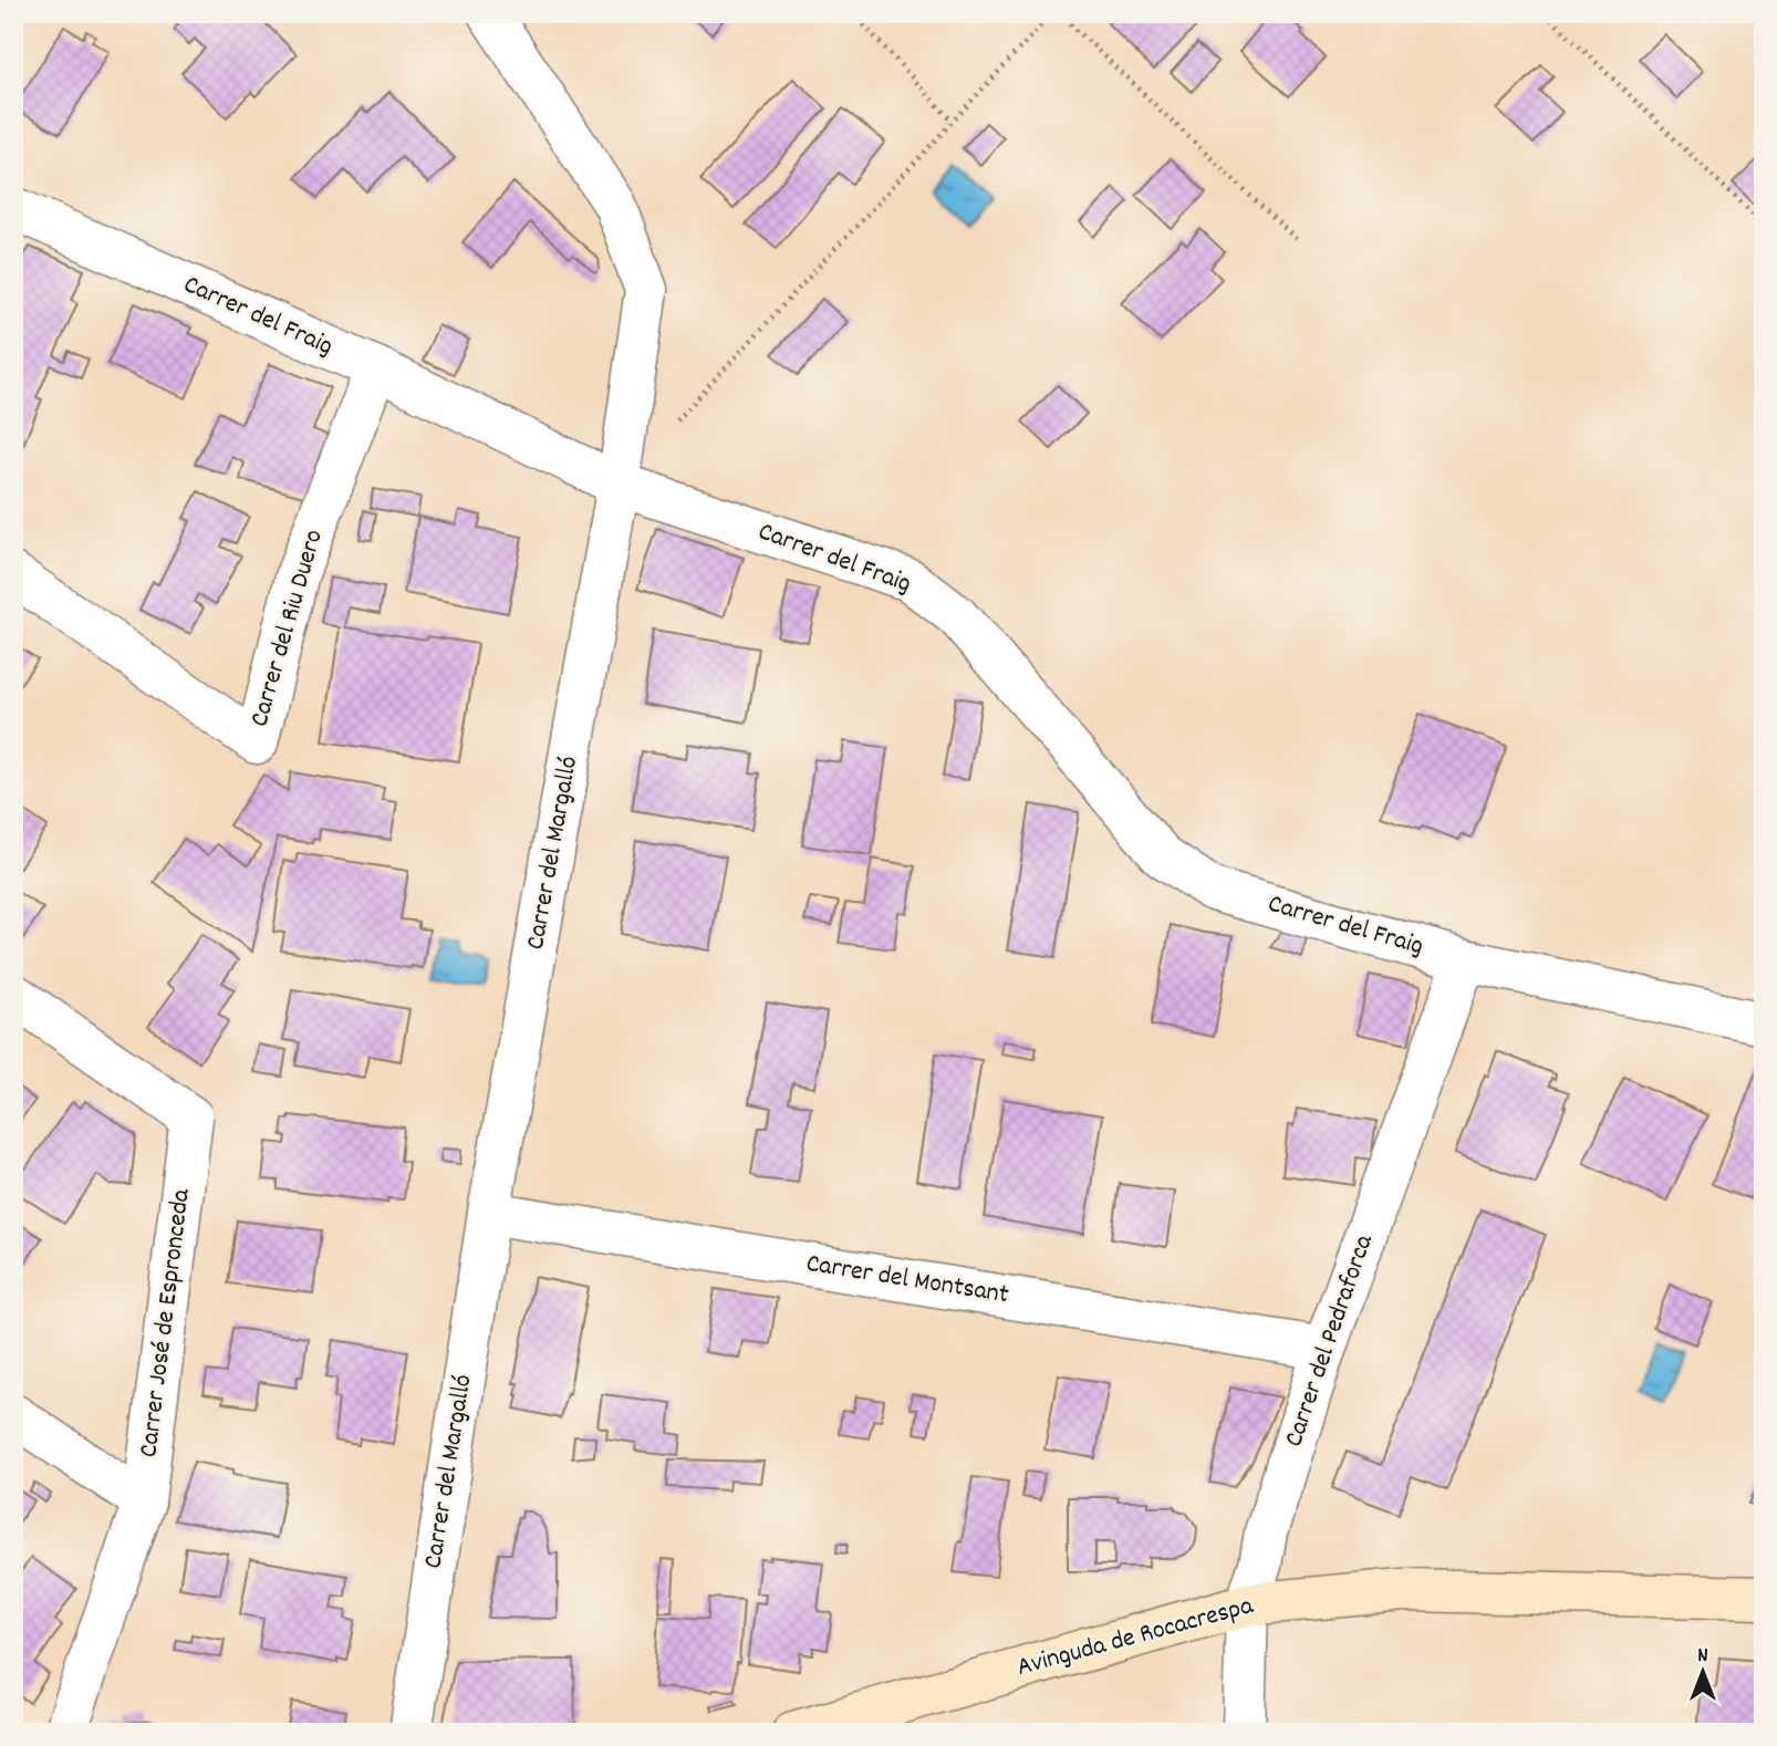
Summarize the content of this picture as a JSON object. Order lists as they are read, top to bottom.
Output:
{
  "streets": {
    "street": [
      "Carrer del Fraig",
      "Carrer del Riu Duero",
      "Carrer del Margalló",
      "Carrer del Montsant",
      "Carrer José de Espronceda",
      "Carrer del Pedraforca",
      "Avinguda de Rocacrespa"
    ]
  },
  "crossings": [
    ["Carrer del Fraig", "Carrer del Riu Duero"],
    ["Carrer del Fraig", "Carrer del Margalló"],
    ["Carrer del Fraig", "Carrer del Pedraforca"],
    ["Carrer del Margalló", "Carrer del Montsant"],
    ["Carrer del Montsant", "Carrer del Pedraforca"],
    ["Carrer del Pedraforca", "Avinguda de Rocacrespa"]
  ],
  "north": "top"
}
